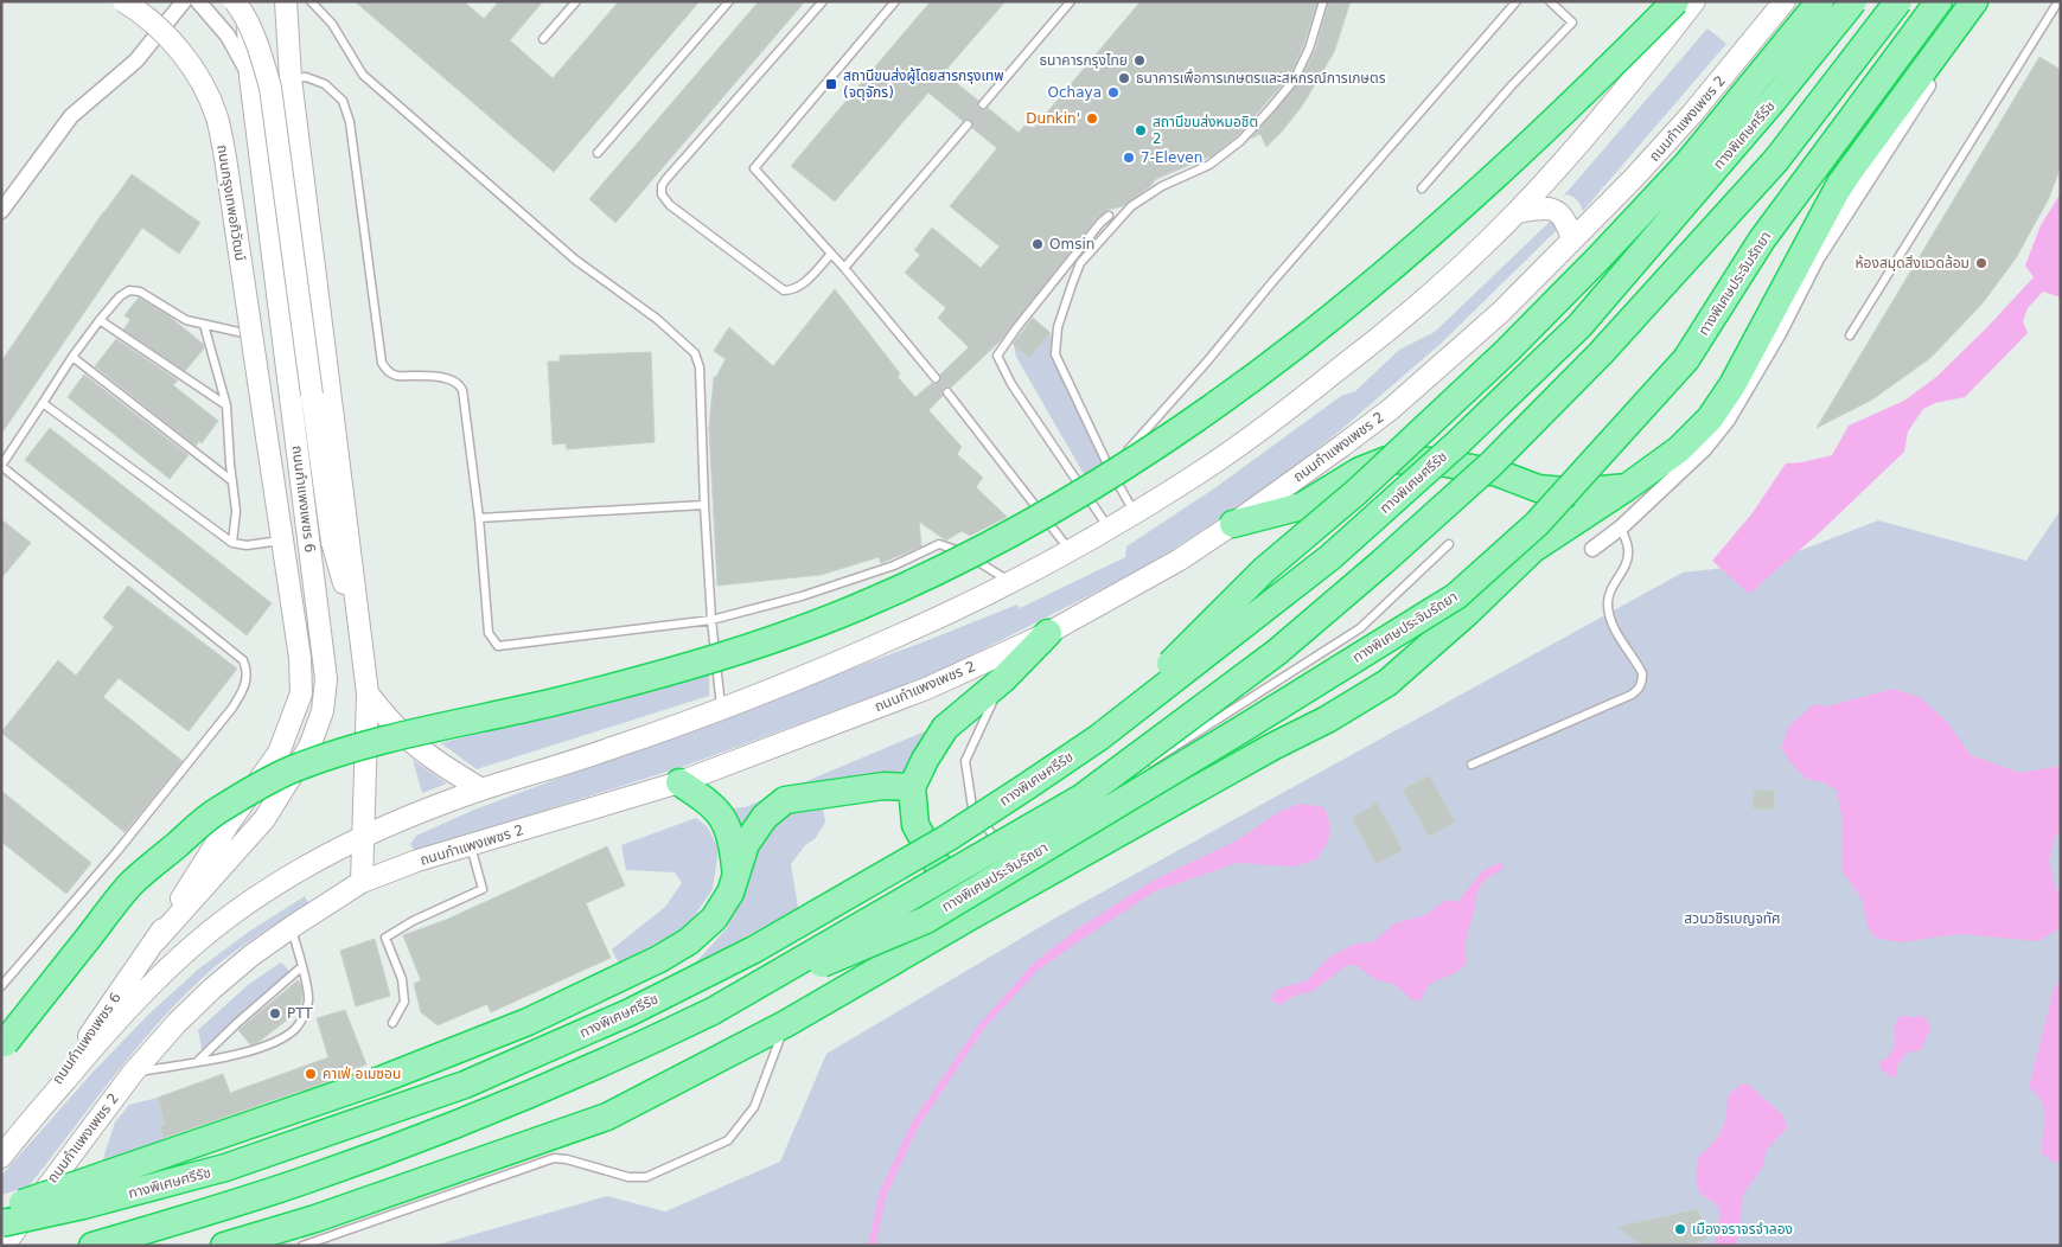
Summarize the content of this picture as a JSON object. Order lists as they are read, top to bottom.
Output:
{
  "streets": {
    "highway": ["ทางพิเศษศรีรัช", "ทางพิเศษประจิมรัถยา"],
    "main road": ["ถนนกำแพงเพชร 2", "ถนนกรุงเทพอภิวัฒน์", "ถนนกำแพงเพชร 6"]
  },
  "crossings": [
    ["ถนนกรุงเทพอภิวัฒน์", "ถนนกำแพงเพชร 6"]
  ],
  "parks": ["สวนวชิรเบญจทัศ"],
  "places": {
    "other": [
      "ธนาคารกรุงไทย",
      "ธนาคารเพื่อการเกษตรและสหกรณ์การเกษตร",
      "Ochaya",
      "Dunkin'",
      "สถานีขนส่งหมอชิต 2",
      "7-Eleven",
      "Omsin",
      "ห้องสมุดสิ่งแวดล้อม",
      "PTT",
      "คาเฟ่ อเมซอน",
      "เมืองจราจรจำลอง"
    ],
    "transit": ["สถานีขนส่งผู้โดยสารกรุงเทพ (จตุจักร)"]
  }
}
